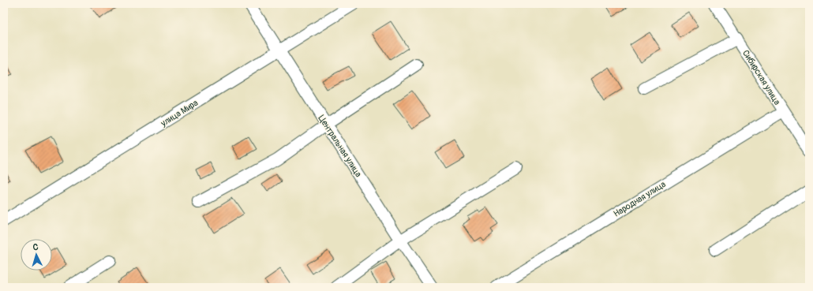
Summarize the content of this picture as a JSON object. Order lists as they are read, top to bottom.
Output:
{
  "streets": {
    "street": [
      "Сибирская улица",
      "улица Мира",
      "Центральная улица",
      "Народная улица"
    ]
  },
  "crossings": [
    ["Сибирская улица", "Народная улица"],
    ["улица Мира", "Центральная улица"]
  ],
  "north": "top"
}
